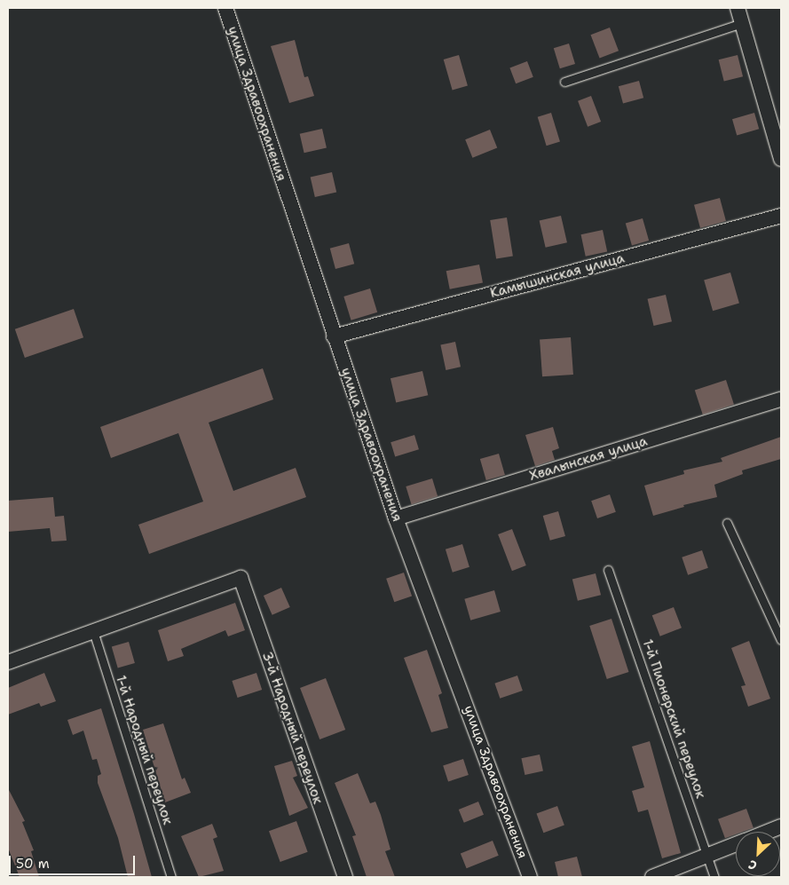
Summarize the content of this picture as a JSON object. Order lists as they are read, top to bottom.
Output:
{
  "streets": {
    "street": [
      "улица Здравоохранения",
      "Камышинская улица",
      "Хвалынская улица",
      "3-й Народный переулок"
    ],
    "lane": ["1-й Пионерский переулок", "1-й Народный переулок"]
  },
  "crossings": [
    ["улица Здравоохранения", "Камышинская улица"],
    ["улица Здравоохранения", "Хвалынская улица"],
    ["3-й Народный переулок", "1-й Народный переулок"]
  ],
  "scale_bar": "50 m",
  "north": "bottom left"
}
